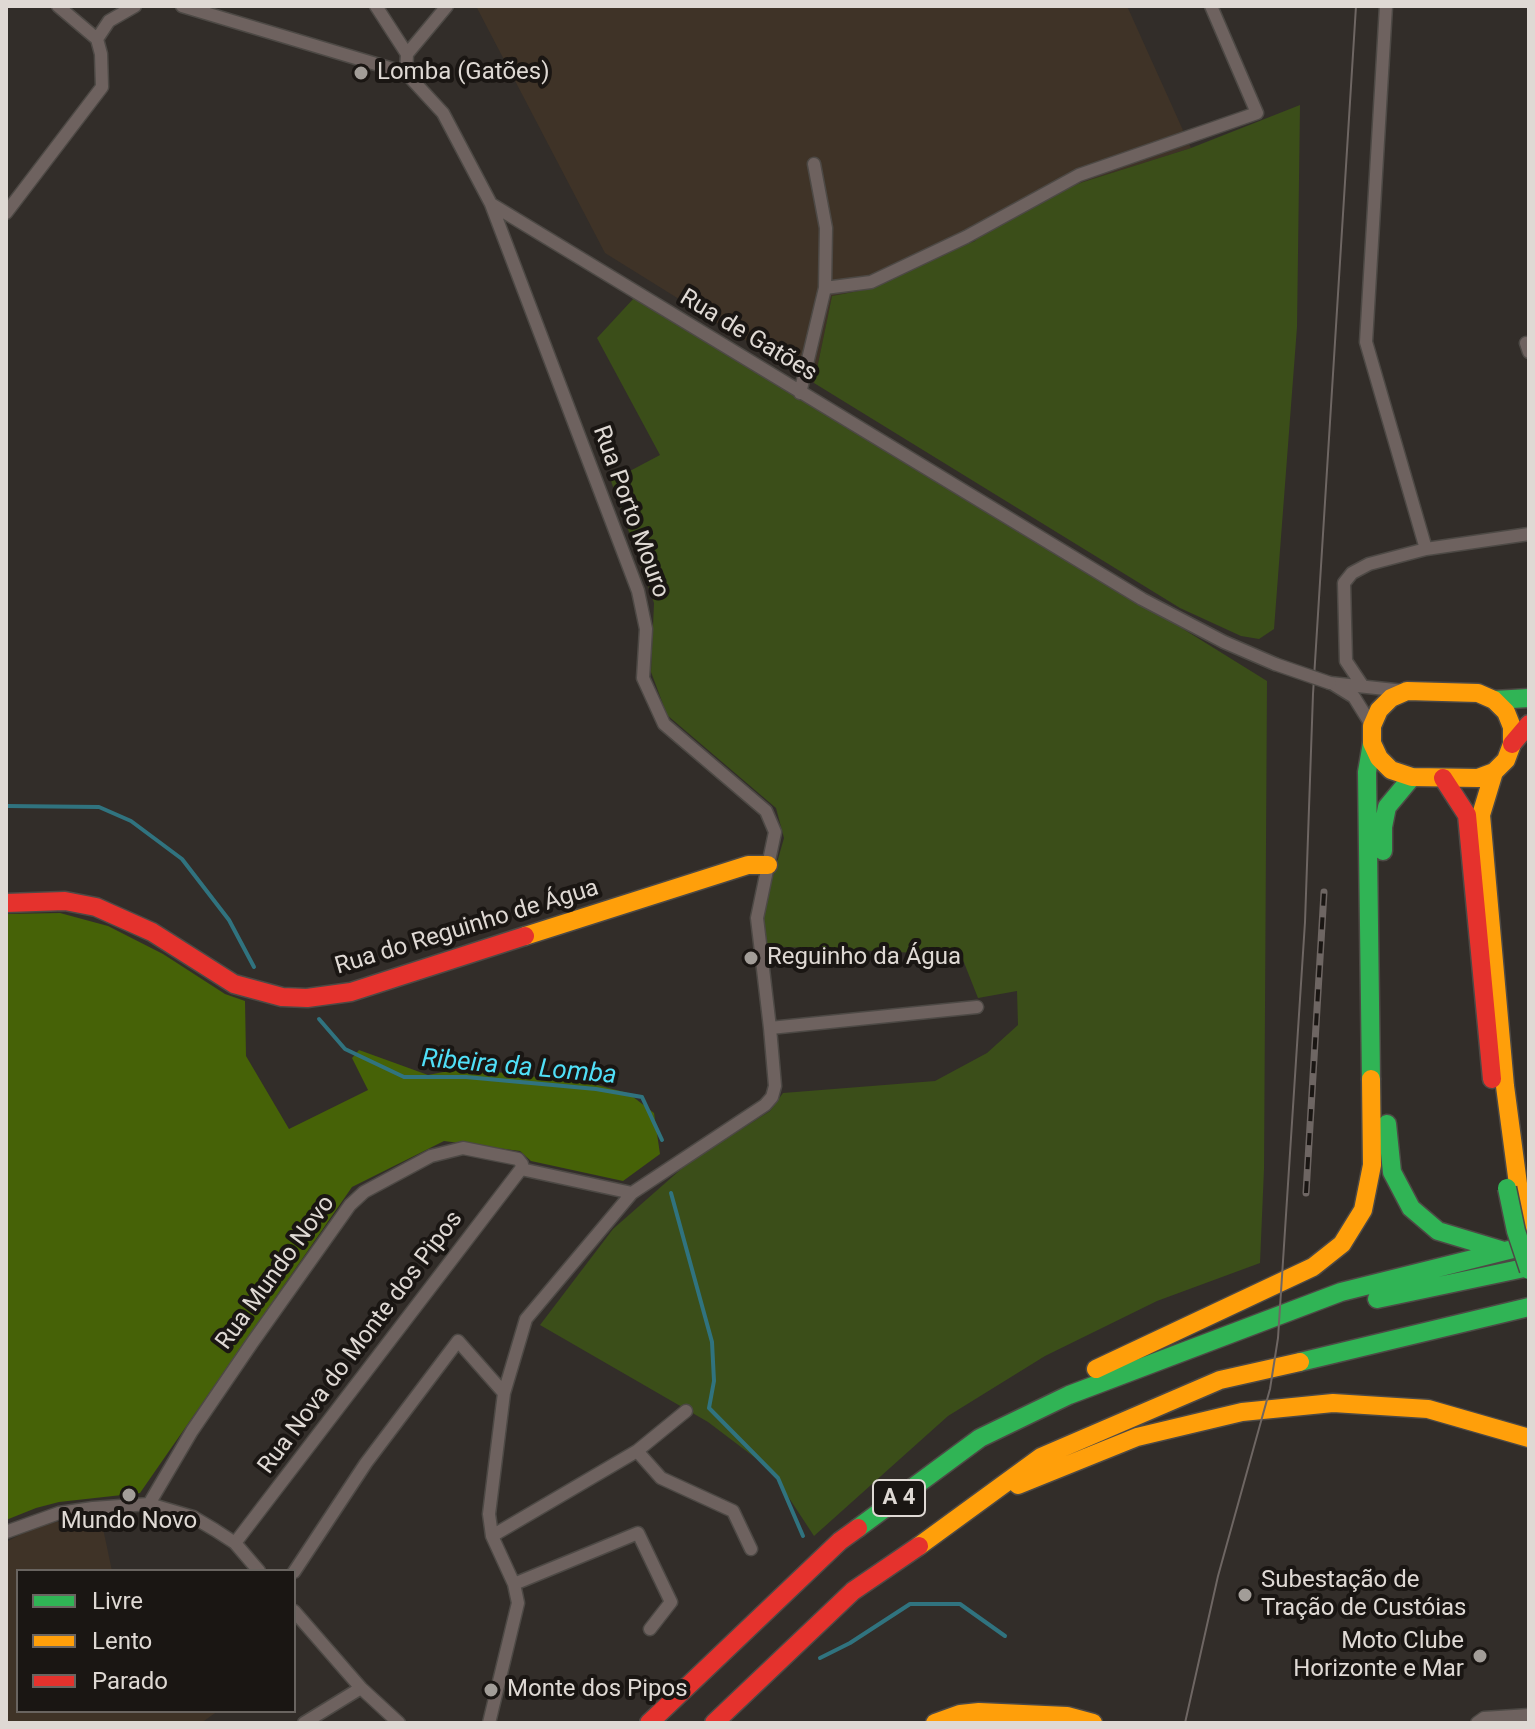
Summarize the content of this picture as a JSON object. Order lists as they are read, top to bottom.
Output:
{
  "streets": {
    "main road": ["Rua do Reguinho de Água", "A 4"],
    "street": [
      "Rua de Gatões",
      "Rua Porto Mouro",
      "Rua Mundo Novo",
      "Rua Nova do Monte dos Pipos"
    ]
  },
  "crossings": [
    ["Rua de Gatões", "Rua Porto Mouro"],
    ["Rua Porto Mouro", "Rua do Reguinho de Água"],
    ["Rua Porto Mouro", "Rua Mundo Novo"],
    ["Rua Mundo Novo", "Rua Nova do Monte dos Pipos"]
  ],
  "water": ["Ribeira da Lomba"],
  "places": [
    "Lomba (Gatões)",
    "Reguinho da Água",
    "Mundo Novo",
    "Subestação de Tração de Custóias",
    "Moto Clube Horizonte e Mar",
    "Monte dos Pipos"
  ],
  "legend": ["Livre", "Lento", "Parado"]
}
